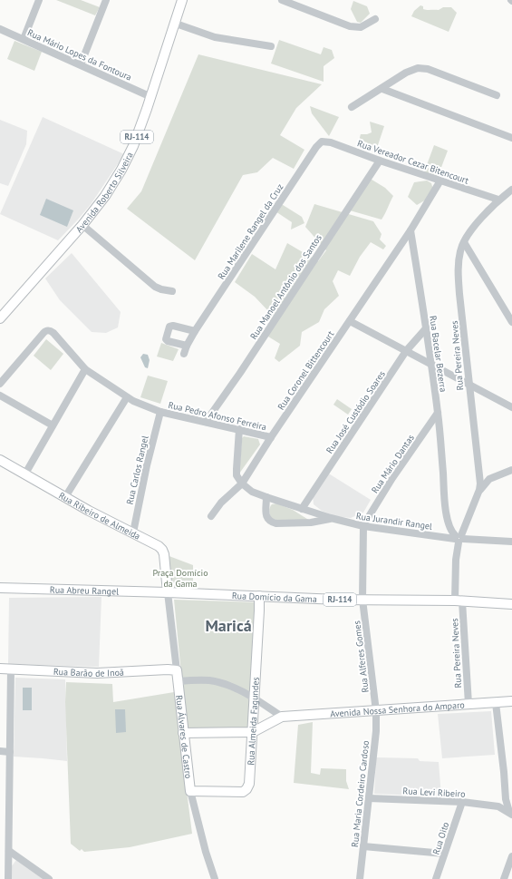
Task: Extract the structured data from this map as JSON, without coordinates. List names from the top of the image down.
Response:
{
  "streets": {
    "main road": [
      "RJ-114",
      "Avenida Roberto Silveira",
      "Rua Ribeiro de Almeida",
      "Rua Abreu Rangel",
      "Rua Domício da Gama",
      "Rua Barão de Inoã",
      "Avenida Nossa Senhora do Amparo",
      "Rua Almeida Fagundes",
      "Rua Álvares de Castro"
    ],
    "street": [
      "Rua Mário Lopes da Fontoura",
      "Rua Vereador Cezar Bitencourt",
      "Rua Marilene Rangel da Cruz",
      "Rua Manoel Antônio dos Santos",
      "Rua Bacelar Bezerra",
      "Rua Pereira Neves",
      "Rua Coronel Bittencourt",
      "Rua José Custódio Soares",
      "Rua Pedro Afonso Ferreira",
      "Rua Mário Dantas",
      "Rua Carlos Rangel",
      "Rua Jurandir Rangel",
      "Rua Alferes Gomes",
      "Rua Levi Ribeiro",
      "Rua Maria Cordeiro Cardoso",
      "Rua Oito"
    ]
  },
  "crossings": [
    ["Rua Mário Lopes da Fontoura", "Avenida Roberto Silveira"],
    ["Rua Vereador Cezar Bitencourt", "Rua Marilene Rangel da Cruz"],
    ["Rua Vereador Cezar Bitencourt", "Rua Manoel Antônio dos Santos"],
    ["Rua Vereador Cezar Bitencourt", "Rua Pereira Neves"],
    ["Rua Manoel Antônio dos Santos", "Rua Pedro Afonso Ferreira"],
    ["Rua Bacelar Bezerra", "Rua Pereira Neves"],
    ["Rua Bacelar Bezerra", "Rua Coronel Bittencourt"],
    ["Rua Bacelar Bezerra", "Rua José Custódio Soares"],
    ["Rua Bacelar Bezerra", "Rua Mário Dantas"],
    ["Rua Bacelar Bezerra", "Rua Jurandir Rangel"],
    ["Rua Pereira Neves", "Rua Jurandir Rangel"],
    ["Rua Pereira Neves", "Rua Domício da Gama"],
    ["Rua Pereira Neves", "Avenida Nossa Senhora do Amparo"],
    ["Rua Coronel Bittencourt", "Rua Pedro Afonso Ferreira"],
    ["Rua Coronel Bittencourt", "Rua Jurandir Rangel"],
    ["Rua José Custódio Soares", "Rua Jurandir Rangel"],
    ["Rua Pedro Afonso Ferreira", "Rua Carlos Rangel"],
    ["Rua Mário Dantas", "Rua Jurandir Rangel"],
    ["Rua Mário Dantas", "Rua Alferes Gomes"],
    ["Rua Carlos Rangel", "Rua Ribeiro de Almeida"],
    ["Rua Ribeiro de Almeida", "Rua Abreu Rangel"],
    ["Rua Ribeiro de Almeida", "Rua Domício da Gama"],
    ["Rua Ribeiro de Almeida", "Rua Álvares de Castro"],
    ["Rua Jurandir Rangel", "Rua Alferes Gomes"],
    ["Rua Abreu Rangel", "Rua Domício da Gama"],
    ["Rua Abreu Rangel", "Rua Álvares de Castro"],
    ["Rua Domício da Gama", "Rua Alferes Gomes"],
    ["Rua Domício da Gama", "Rua Almeida Fagundes"],
    ["Rua Domício da Gama", "Rua Álvares de Castro"],
    ["Rua Alferes Gomes", "Avenida Nossa Senhora do Amparo"],
    ["Rua Alferes Gomes", "Rua Maria Cordeiro Cardoso"],
    ["Rua Barão de Inoã", "Rua Álvares de Castro"],
    ["Avenida Nossa Senhora do Amparo", "Rua Almeida Fagundes"],
    ["Avenida Nossa Senhora do Amparo", "Rua Maria Cordeiro Cardoso"],
    ["Rua Almeida Fagundes", "Rua Álvares de Castro"],
    ["Rua Levi Ribeiro", "Rua Maria Cordeiro Cardoso"],
    ["Rua Levi Ribeiro", "Rua Oito"]
  ],
  "districts": ["Maricá"],
  "parks": ["Praça Domício da Gama"]
}
